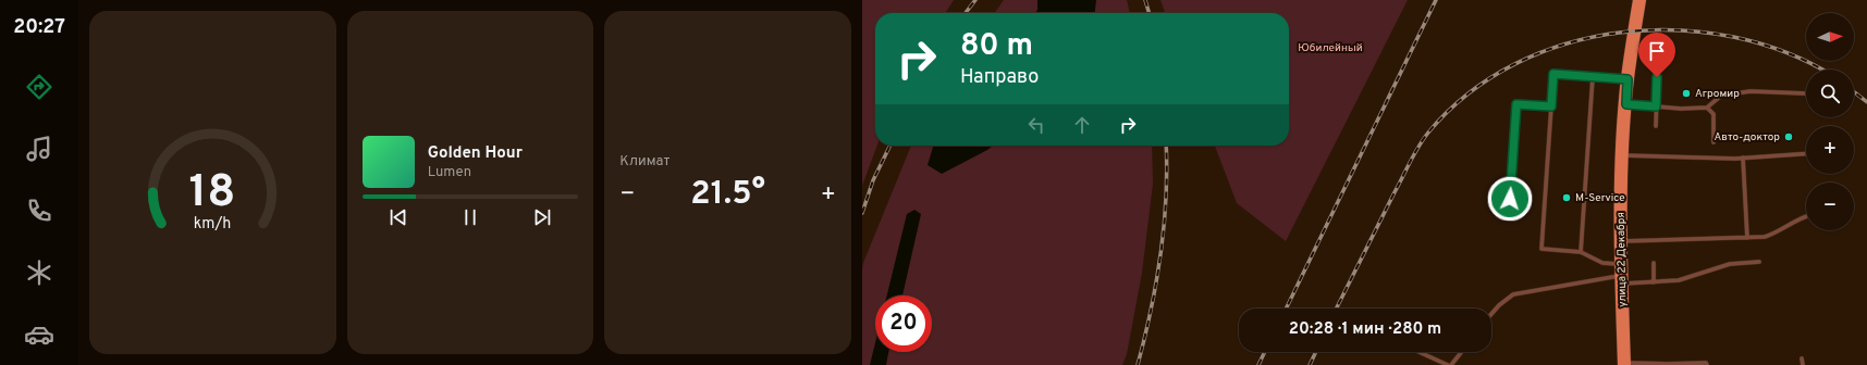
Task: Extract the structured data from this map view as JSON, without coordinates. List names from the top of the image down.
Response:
{
  "streets": {
    "main road": ["улица 22 Декабря"]
  },
  "parks": ["Юбилейный"],
  "places": ["Агромир", "Авто-доктор", "M-Service"],
  "north": "right",
  "page": {
    "tabs": "20:27",
    "tile": "Климат",
    "map_buttons": ["+", "−"],
    "turn": ["80 m", "Направо"],
    "song": ["Golden Hour", "Lumen"],
    "heat": ["−", "21.5°", "+"],
    "limit": "20",
    "trip": "20:28 · 1 мин · 280 m",
    "gauge": ["18", "km/h"]
  }
}
